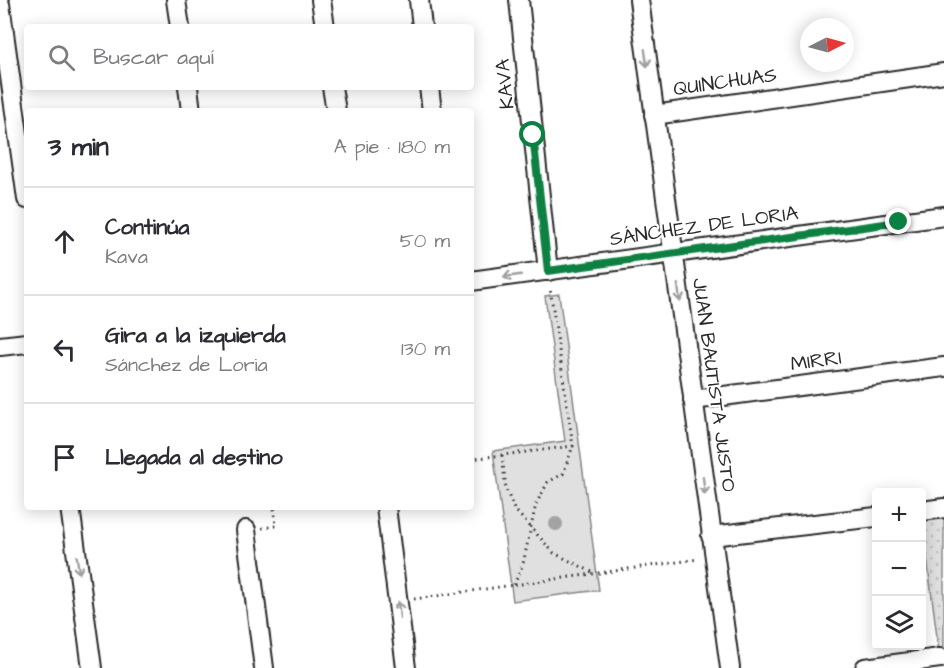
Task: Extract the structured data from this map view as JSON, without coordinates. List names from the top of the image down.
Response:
{
  "streets": {
    "street": [
      "QUINCHUAS",
      "KAVA",
      "SÁNCHEZ DE LORIA",
      "MIRRI",
      "JUAN BAUTISTA JUSTO"
    ]
  },
  "crossings": [
    ["QUINCHUAS", "JUAN BAUTISTA JUSTO"],
    ["KAVA", "SÁNCHEZ DE LORIA"],
    ["SÁNCHEZ DE LORIA", "JUAN BAUTISTA JUSTO"],
    ["MIRRI", "JUAN BAUTISTA JUSTO"]
  ],
  "one_way": ["JUAN BAUTISTA JUSTO"],
  "north": "right",
  "page": {
    "search": "Buscar aquí",
    "heading": ["3 min", "A pie · 180 m"],
    "list": [
      ["Continúa", "Kava", "50 m"],
      ["Gira a la izquierda", "Sánchez de Loria", "130 m"],
      "Llegada al destino"
    ],
    "map_buttons": ["+", "−"]
  }
}
